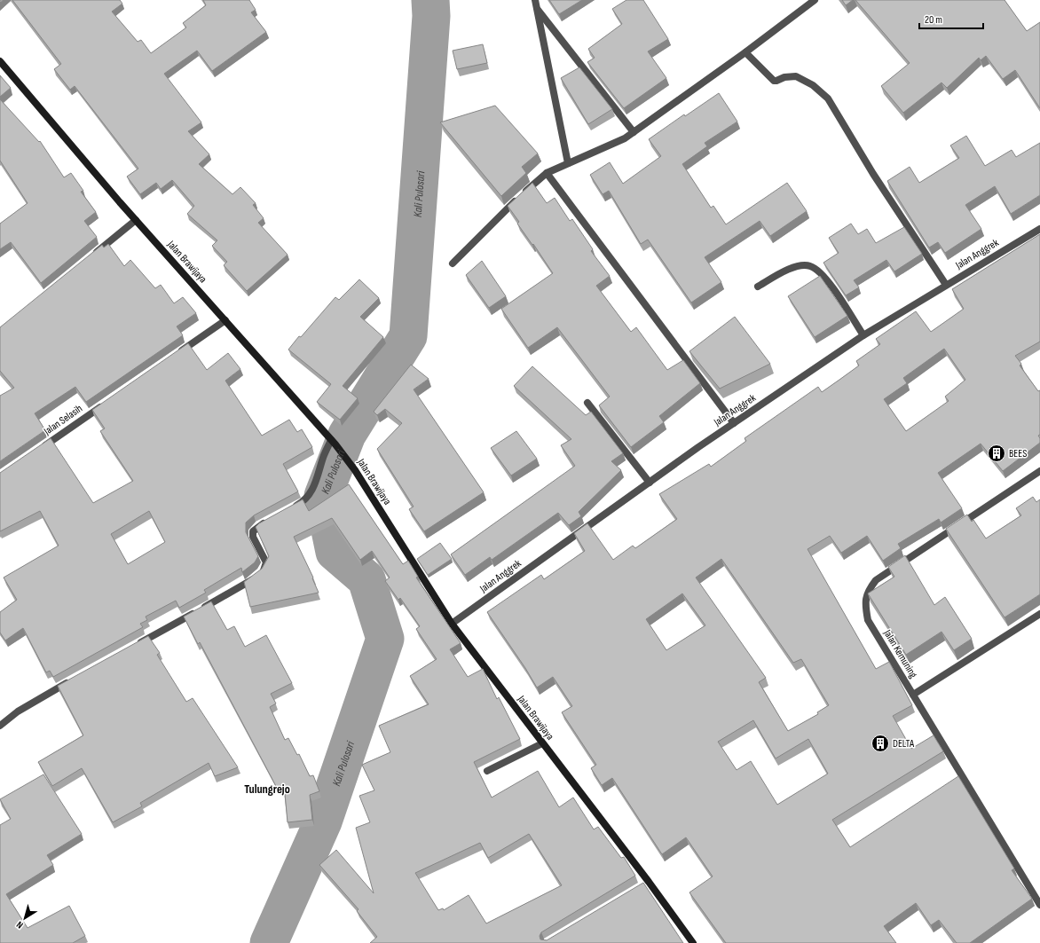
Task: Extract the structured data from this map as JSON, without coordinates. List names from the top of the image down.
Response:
{
  "streets": {
    "main road": ["Jalan Brawijaya"],
    "street": ["Jalan Anggrek", "Jalan Selasih", "Jalan Kemuning"]
  },
  "crossings": [
    ["Jalan Anggrek", "Jalan Brawijaya"]
  ],
  "districts": ["Tulungrejo"],
  "water": ["Kali Pulosari"],
  "places": {
    "building": ["BEES", "DELTA"]
  },
  "scale_bar": "20 m",
  "north": "bottom left"
}
